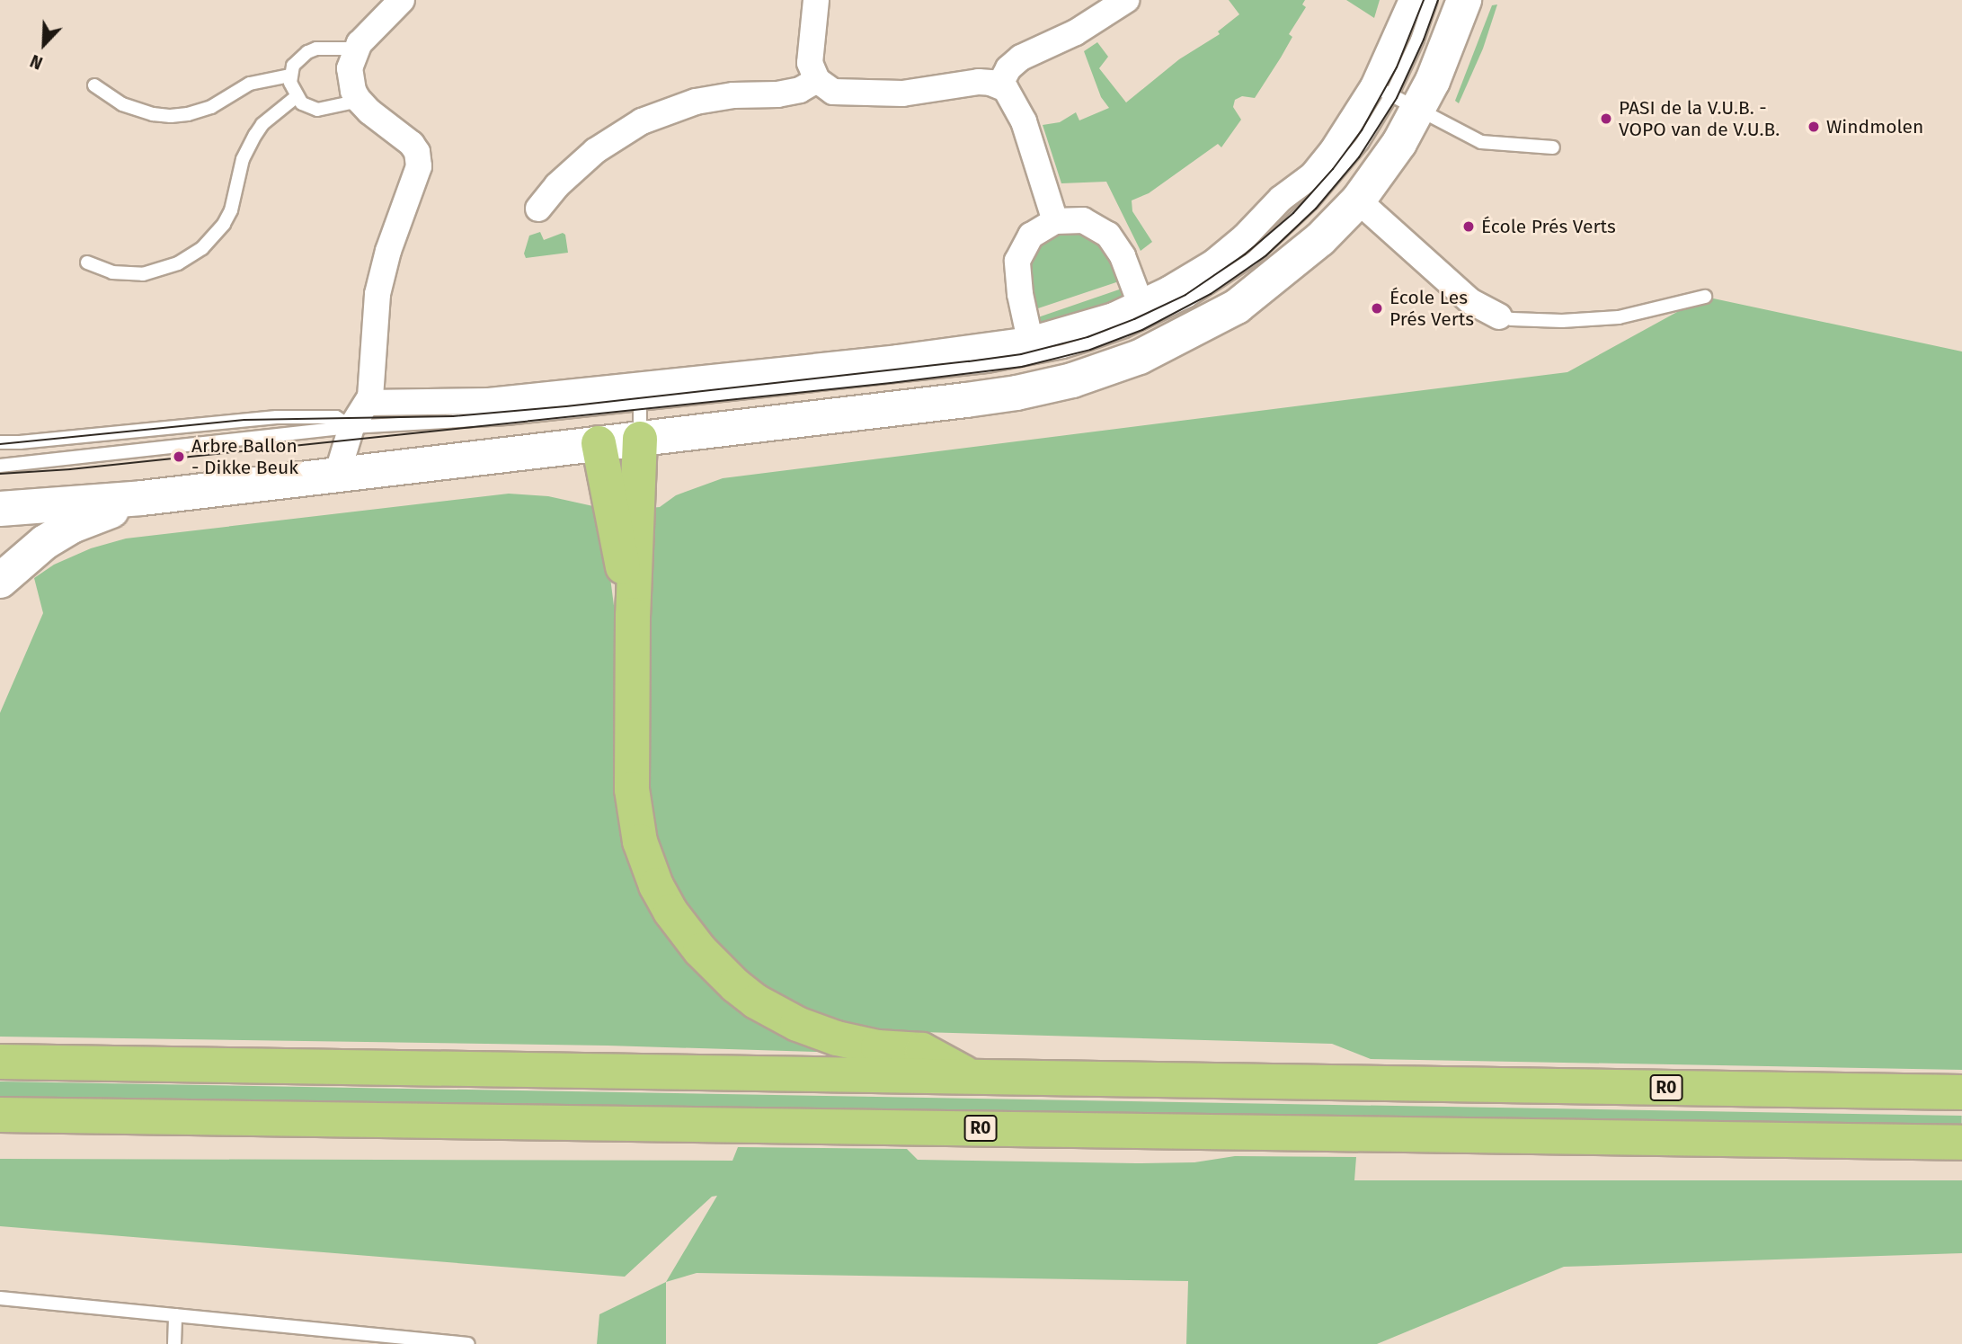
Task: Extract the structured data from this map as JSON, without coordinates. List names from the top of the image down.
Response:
{
  "streets": {
    "highway": ["R0"]
  },
  "places": [
    "PASI de la V.U.B. - VOPO van de V.U.B.",
    "Windmolen",
    "École Prés Verts",
    "École Les Prés Verts",
    "Arbre Ballon - Dikke Beuk"
  ],
  "north": "bottom left"
}
